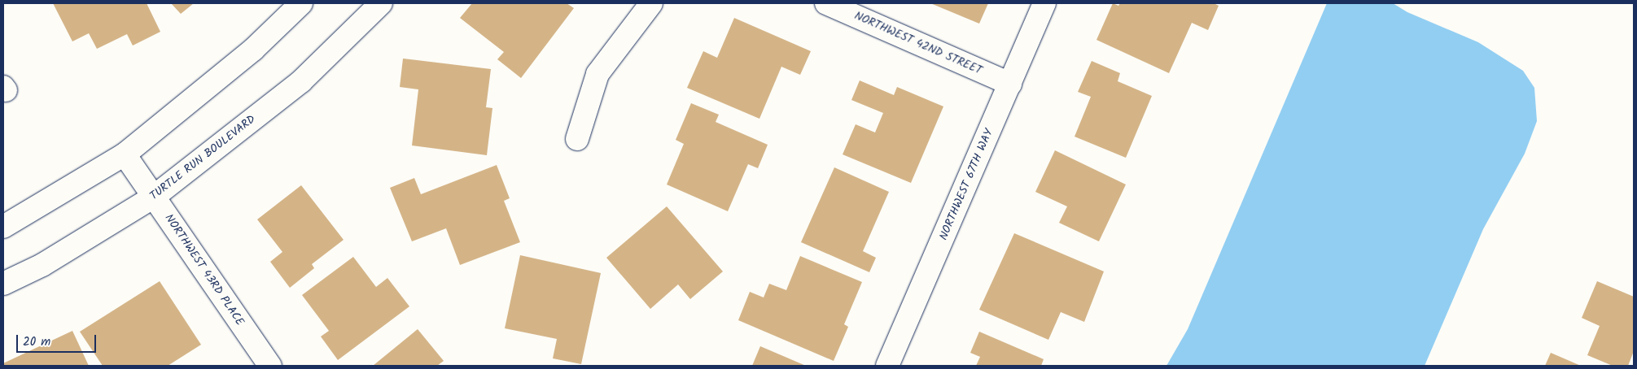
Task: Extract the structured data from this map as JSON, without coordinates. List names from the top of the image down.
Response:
{
  "streets": {
    "street": [
      "NORTHWEST 42ND STREET",
      "TURTLE RUN BOULEVARD",
      "NORTHWEST 67TH WAY",
      "NORTHWEST 43RD PLACE"
    ]
  },
  "crossings": [
    ["NORTHWEST 42ND STREET", "NORTHWEST 67TH WAY"],
    ["TURTLE RUN BOULEVARD", "NORTHWEST 43RD PLACE"]
  ],
  "scale_bar": "20 m"
}
